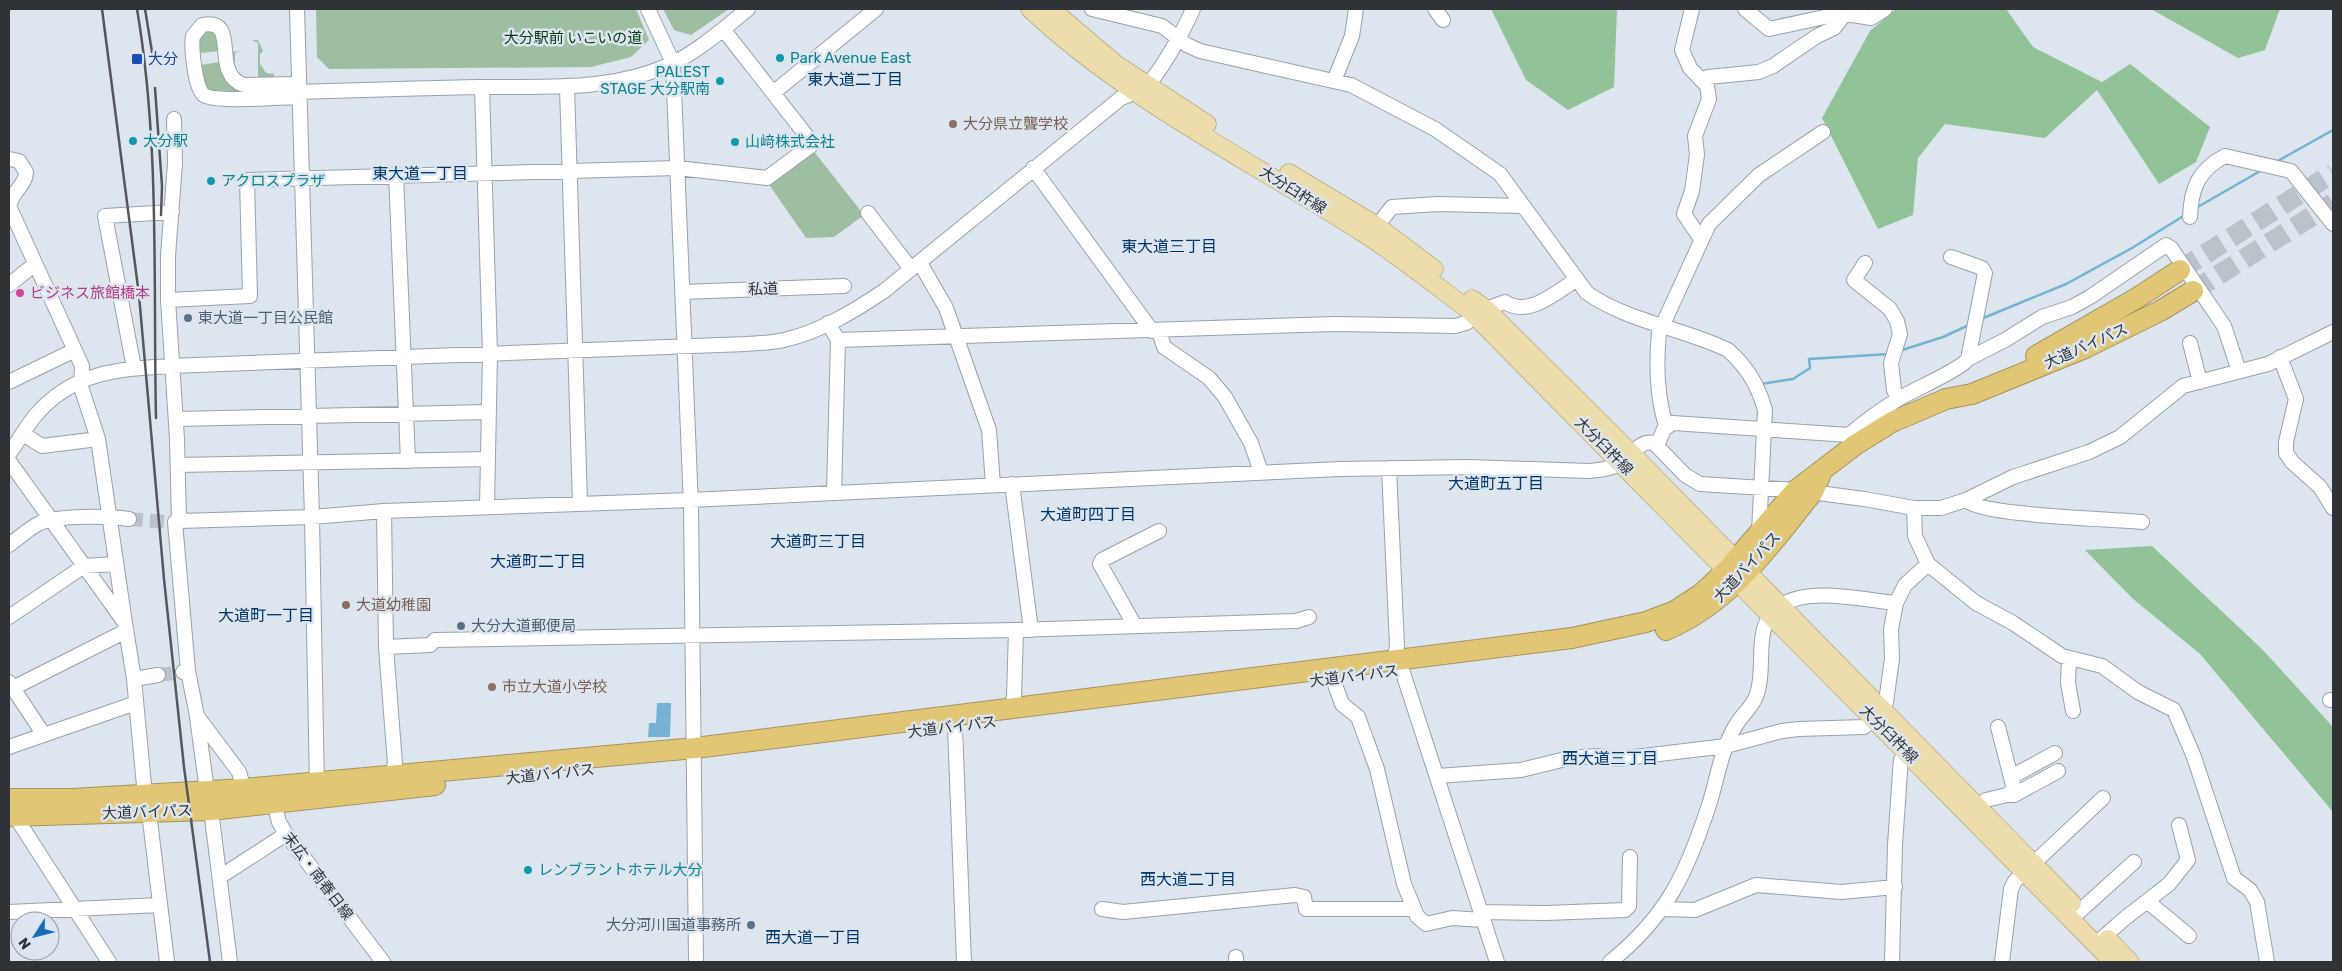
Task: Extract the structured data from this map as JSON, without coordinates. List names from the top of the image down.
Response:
{
  "streets": {
    "highway": ["大道バイパス"],
    "main road": ["大分臼杵線"],
    "street": ["私道", "末広・南春日線"]
  },
  "crossings": [
    ["大分臼杵線", "大道バイパス"],
    ["大道バイパス", "末広・南春日線"]
  ],
  "districts": [
    "東大道二丁目",
    "東大道一丁目",
    "東大道三丁目",
    "大道町五丁目",
    "大道町四丁目",
    "大道町三丁目",
    "大道町二丁目",
    "大道町一丁目",
    "西大道三丁目",
    "西大道二丁目",
    "西大道一丁目"
  ],
  "parks": ["大分駅前 いこいの道"],
  "places": {
    "other": [
      "Park Avenue East",
      "PALEST STAGE 大分駅南",
      "大分県立聾学校",
      "大分駅",
      "山﨑株式会社",
      "アクロスプラザ",
      "ビジネス旅館橋本",
      "東大道一丁目公民館",
      "大道幼稚園",
      "大分大道郵便局",
      "市立大道小学校",
      "レンブラントホテル大分",
      "大分河川国道事務所"
    ],
    "transit": ["大分"]
  },
  "north": "bottom left"
}
